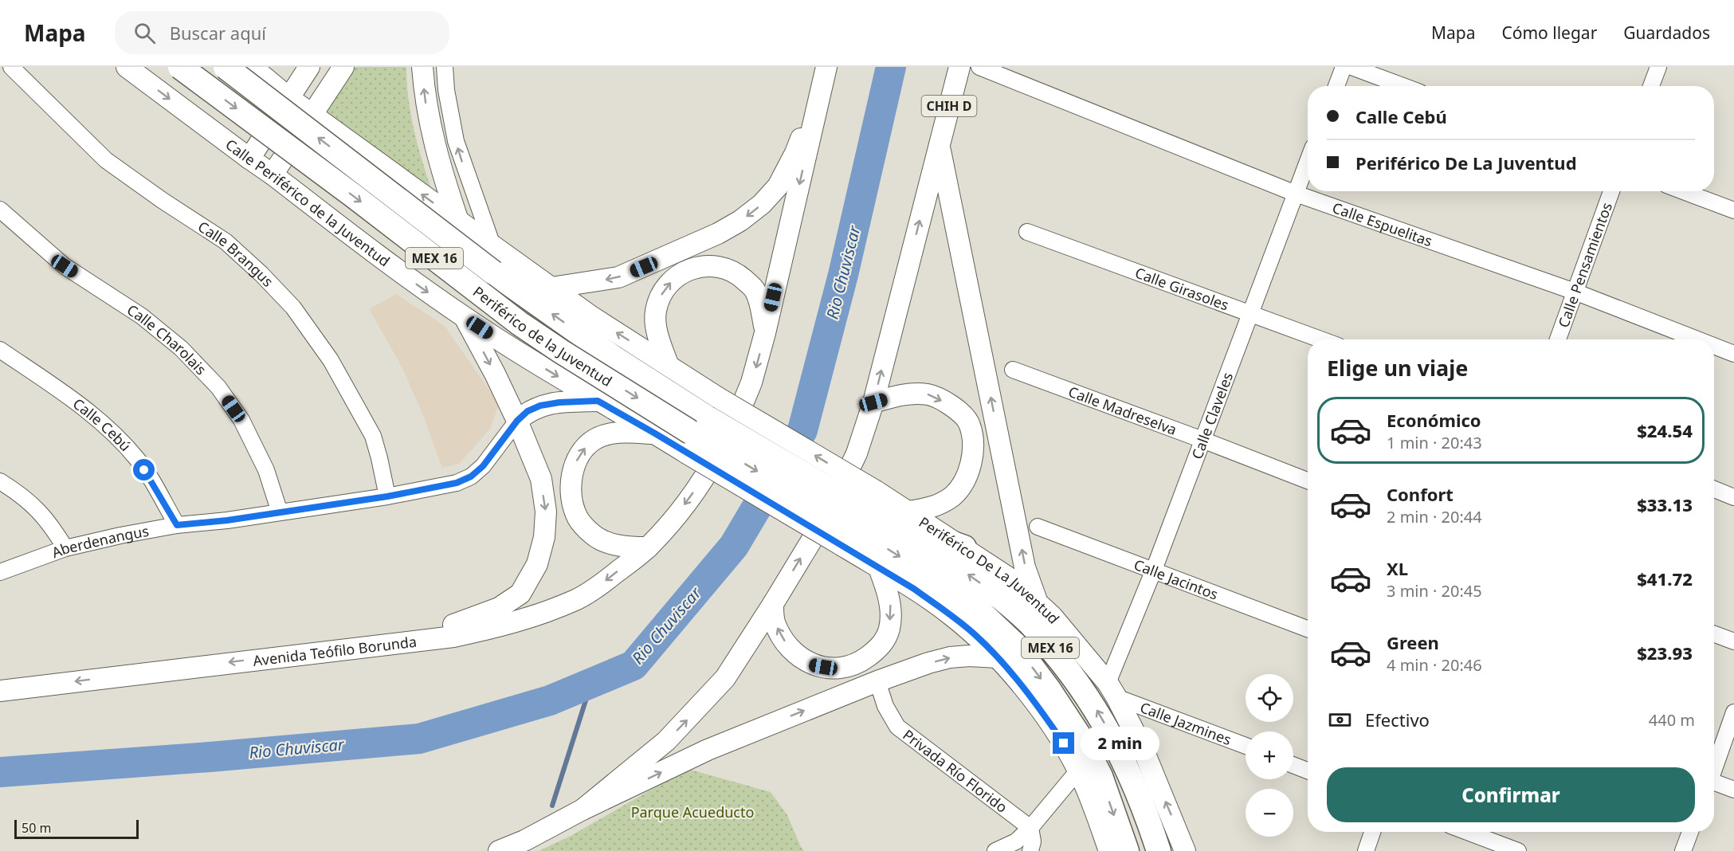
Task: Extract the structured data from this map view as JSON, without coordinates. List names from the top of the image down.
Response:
{
  "streets": {
    "highway": ["MEX 16", "Periférico de la Juventud", "Periférico De La Juventud"],
    "main road": ["CHIH D", "Calle Periférico de la Juventud", "Avenida Teófilo Borunda"],
    "street": [
      "Calle Espuelitas",
      "Calle Brangus",
      "Calle Pensamientos",
      "Calle Girasoles",
      "Calle Charolais",
      "Calle Madreselva",
      "Calle Claveles",
      "Calle Cebú",
      "Aberdenangus",
      "Calle Jacintos",
      "Calle Jazmines",
      "Privada Río Florido"
    ]
  },
  "crossings": [
    ["Calle Periférico de la Juventud", "MEX 16"],
    ["Calle Periférico de la Juventud", "Periférico de la Juventud"],
    ["Calle Periférico de la Juventud", "Periférico De La Juventud"],
    ["Calle Espuelitas", "Calle Pensamientos"],
    ["Calle Espuelitas", "Calle Claveles"],
    ["Calle Brangus", "Aberdenangus"],
    ["MEX 16", "Periférico de la Juventud"],
    ["MEX 16", "Periférico De La Juventud"],
    ["Calle Girasoles", "Calle Claveles"],
    ["Periférico de la Juventud", "Periférico De La Juventud"],
    ["Calle Charolais", "Aberdenangus"],
    ["Calle Madreselva", "Calle Claveles"],
    ["Calle Claveles", "Periférico De La Juventud"],
    ["Calle Claveles", "Calle Jacintos"],
    ["Calle Claveles", "Calle Jazmines"],
    ["Calle Cebú", "Aberdenangus"],
    ["Periférico De La Juventud", "Calle Jazmines"]
  ],
  "water": ["Rio Chuviscar"],
  "parks": ["Parque Acueducto"],
  "scale_bar": "50 m",
  "page": {
    "header": "Mapa",
    "search": "Buscar aquí",
    "nav": ["Mapa", "Cómo llegar", "Guardados"],
    "banner": ["Calle Cebú", "Periférico De La Juventud"],
    "heading": "Elige un viaje",
    "list": [
      {
        "name": "Económico",
        "note": "1 min · 20:43",
        "value": "$24.54"
      },
      {
        "name": "Confort",
        "note": "2 min · 20:44",
        "value": "$33.13"
      },
      {
        "name": "XL",
        "note": "3 min · 20:45",
        "value": "$41.72"
      },
      {
        "name": "Green",
        "note": "4 min · 20:46",
        "value": "$23.93"
      }
    ],
    "map_buttons": ["+", "−"],
    "pay": ["Efectivo", "440 m"],
    "bubble": "2 min",
    "buttons": "Confirmar",
    "scale": "50 m"
  }
}
